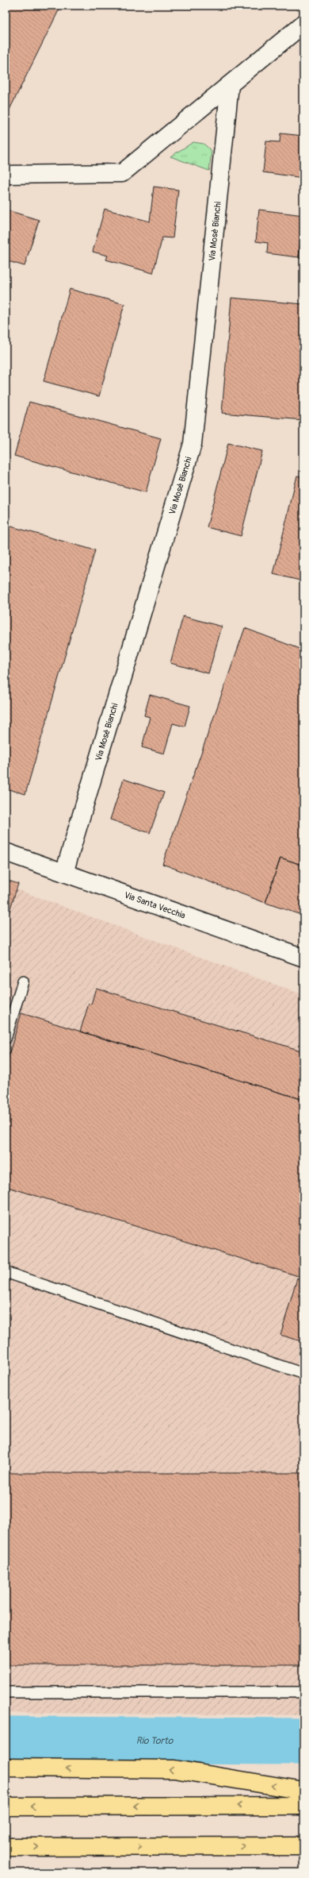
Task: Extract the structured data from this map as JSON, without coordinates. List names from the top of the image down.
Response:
{
  "streets": {
    "street": ["Via Mosè Bianchi", "Via Santa Vecchia"]
  },
  "crossings": [
    ["Via Mosè Bianchi", "Via Santa Vecchia"]
  ],
  "water": ["Rio Torto"]
}
